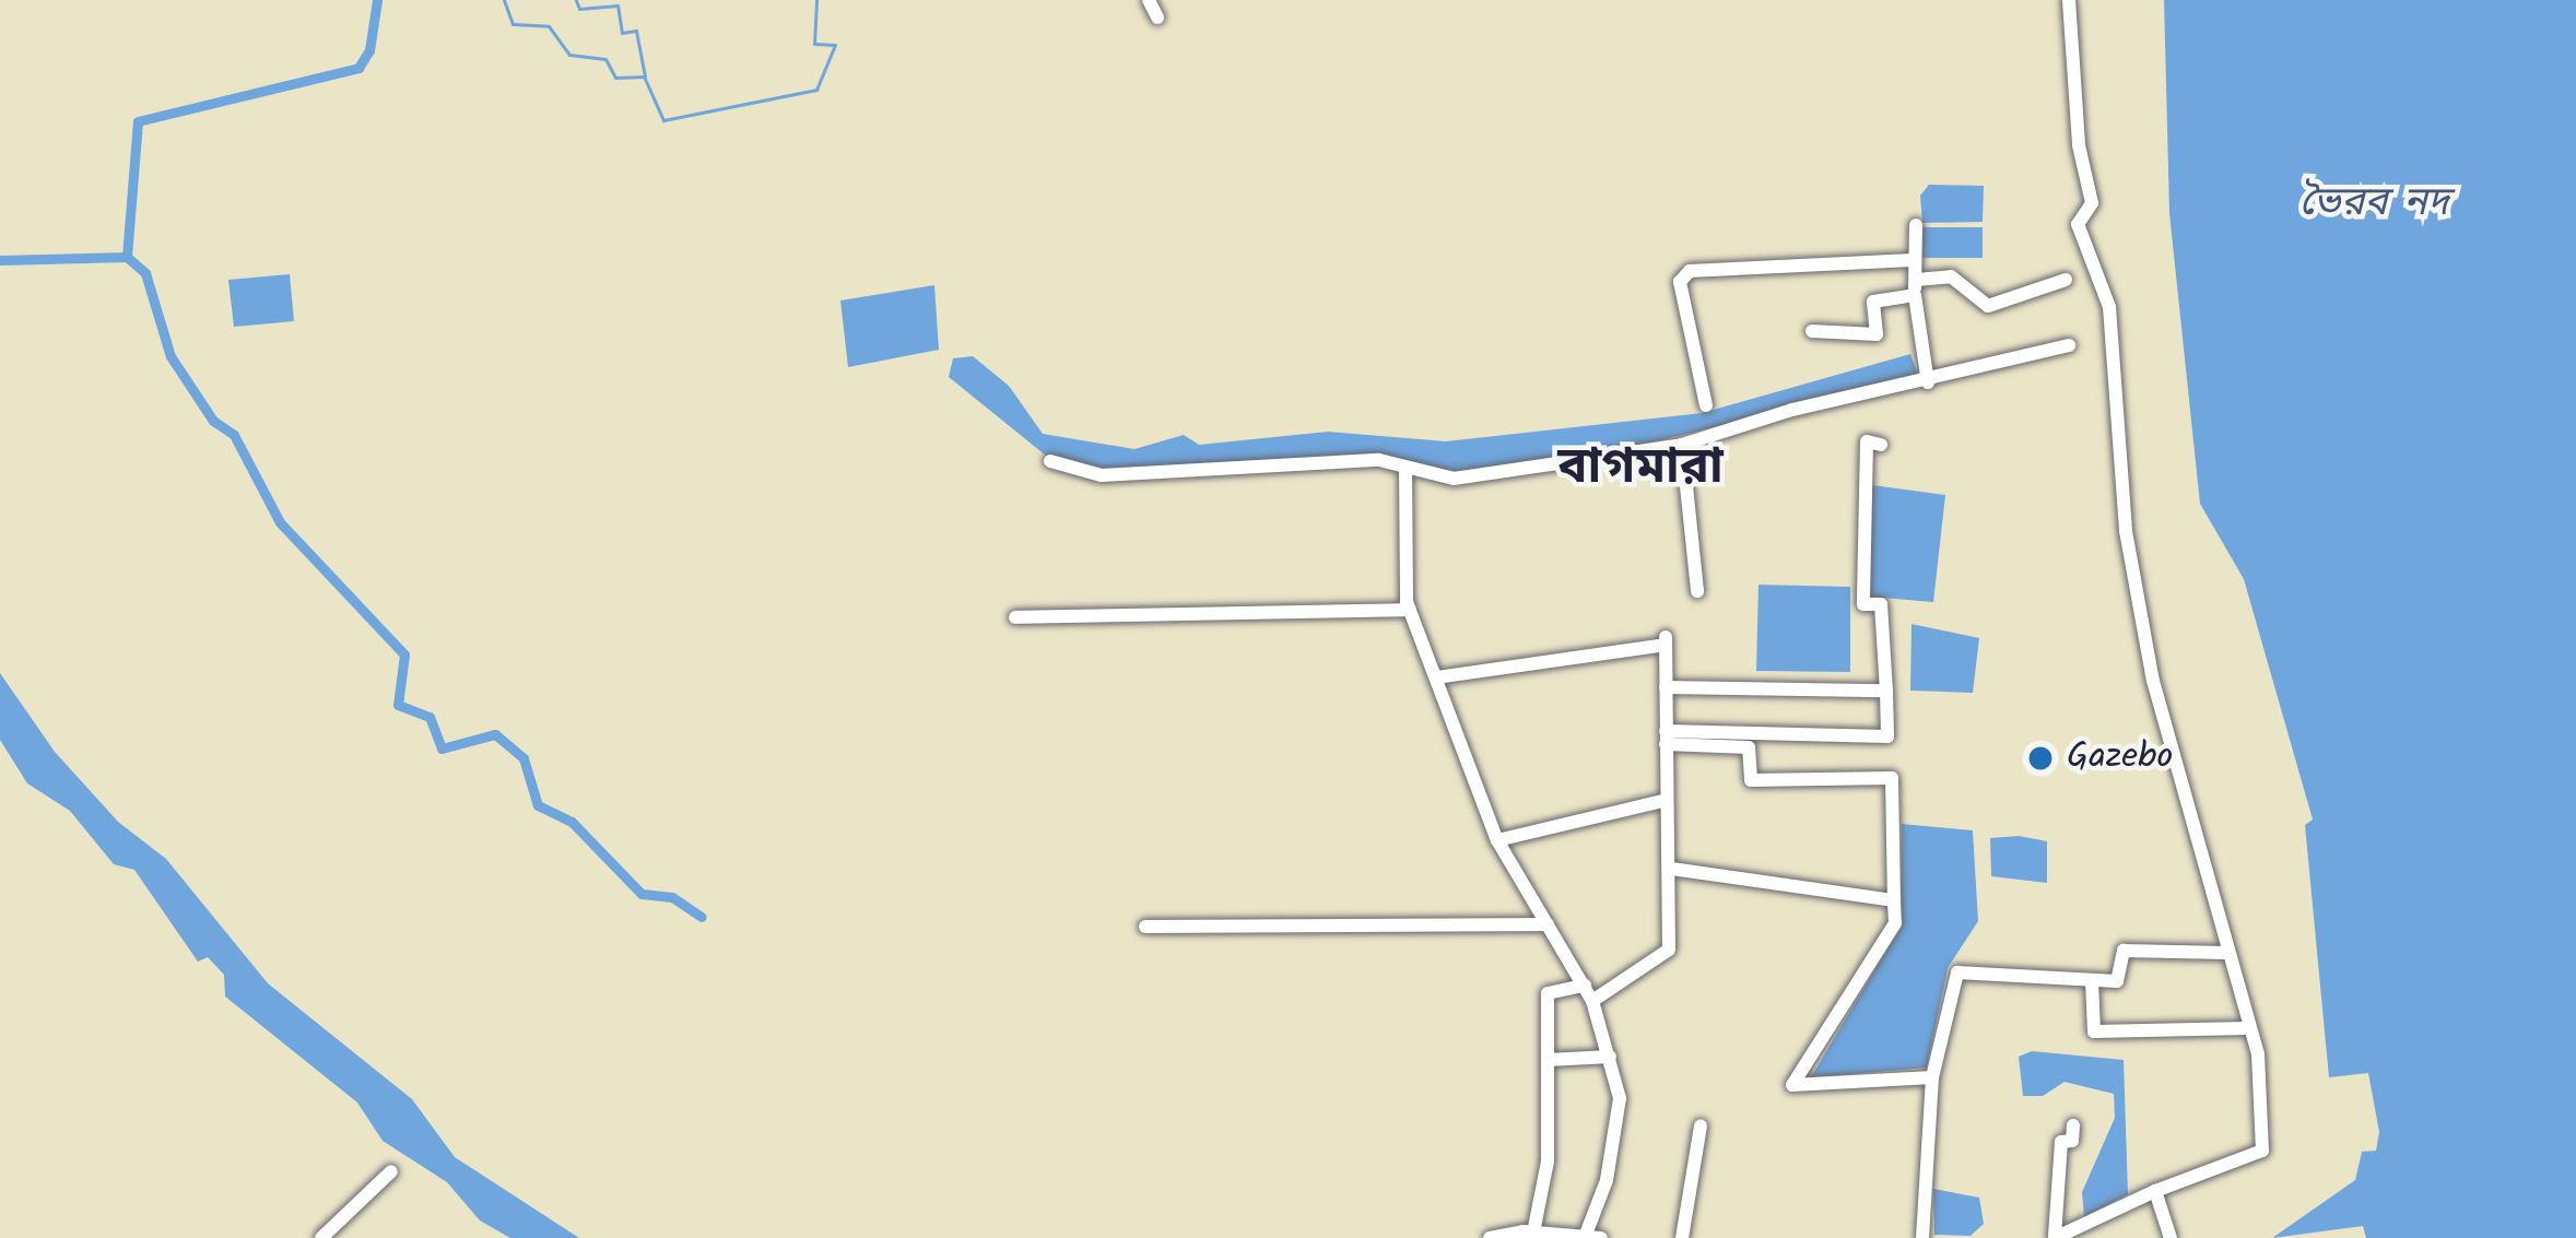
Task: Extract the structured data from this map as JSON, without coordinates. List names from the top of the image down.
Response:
{
  "districts": ["বাগমারা"],
  "water": ["ভৈরব নদ"],
  "places": ["Gazebo"]
}
